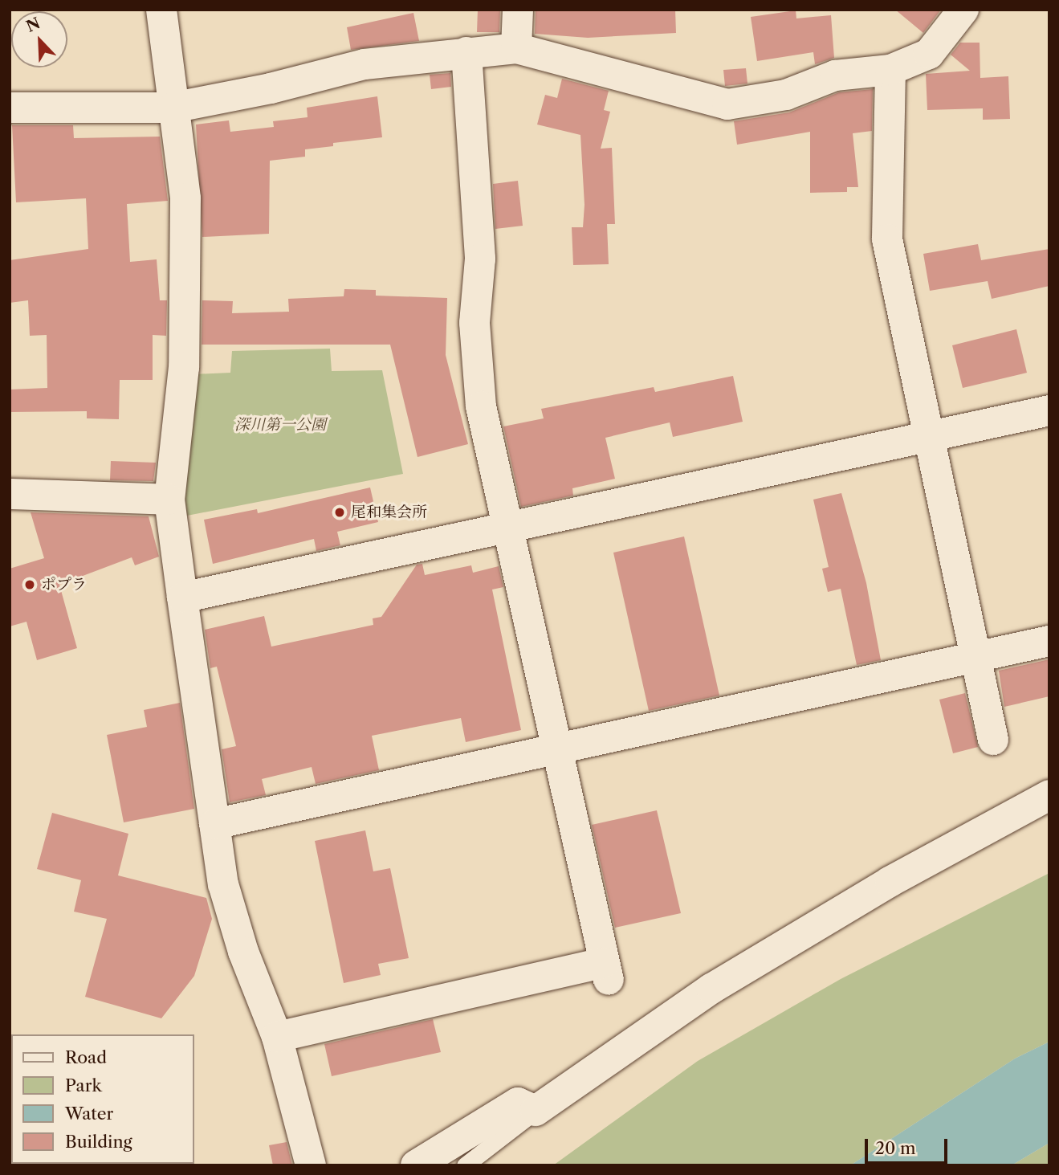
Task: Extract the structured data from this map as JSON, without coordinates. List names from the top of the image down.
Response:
{
  "parks": ["深川第一公園"],
  "places": ["尾和集会所", "ポプラ"],
  "legend": [
    "Road",
    "Park",
    "Water",
    "Building"
  ],
  "scale_bar": "20 m",
  "north": "top left"
}
